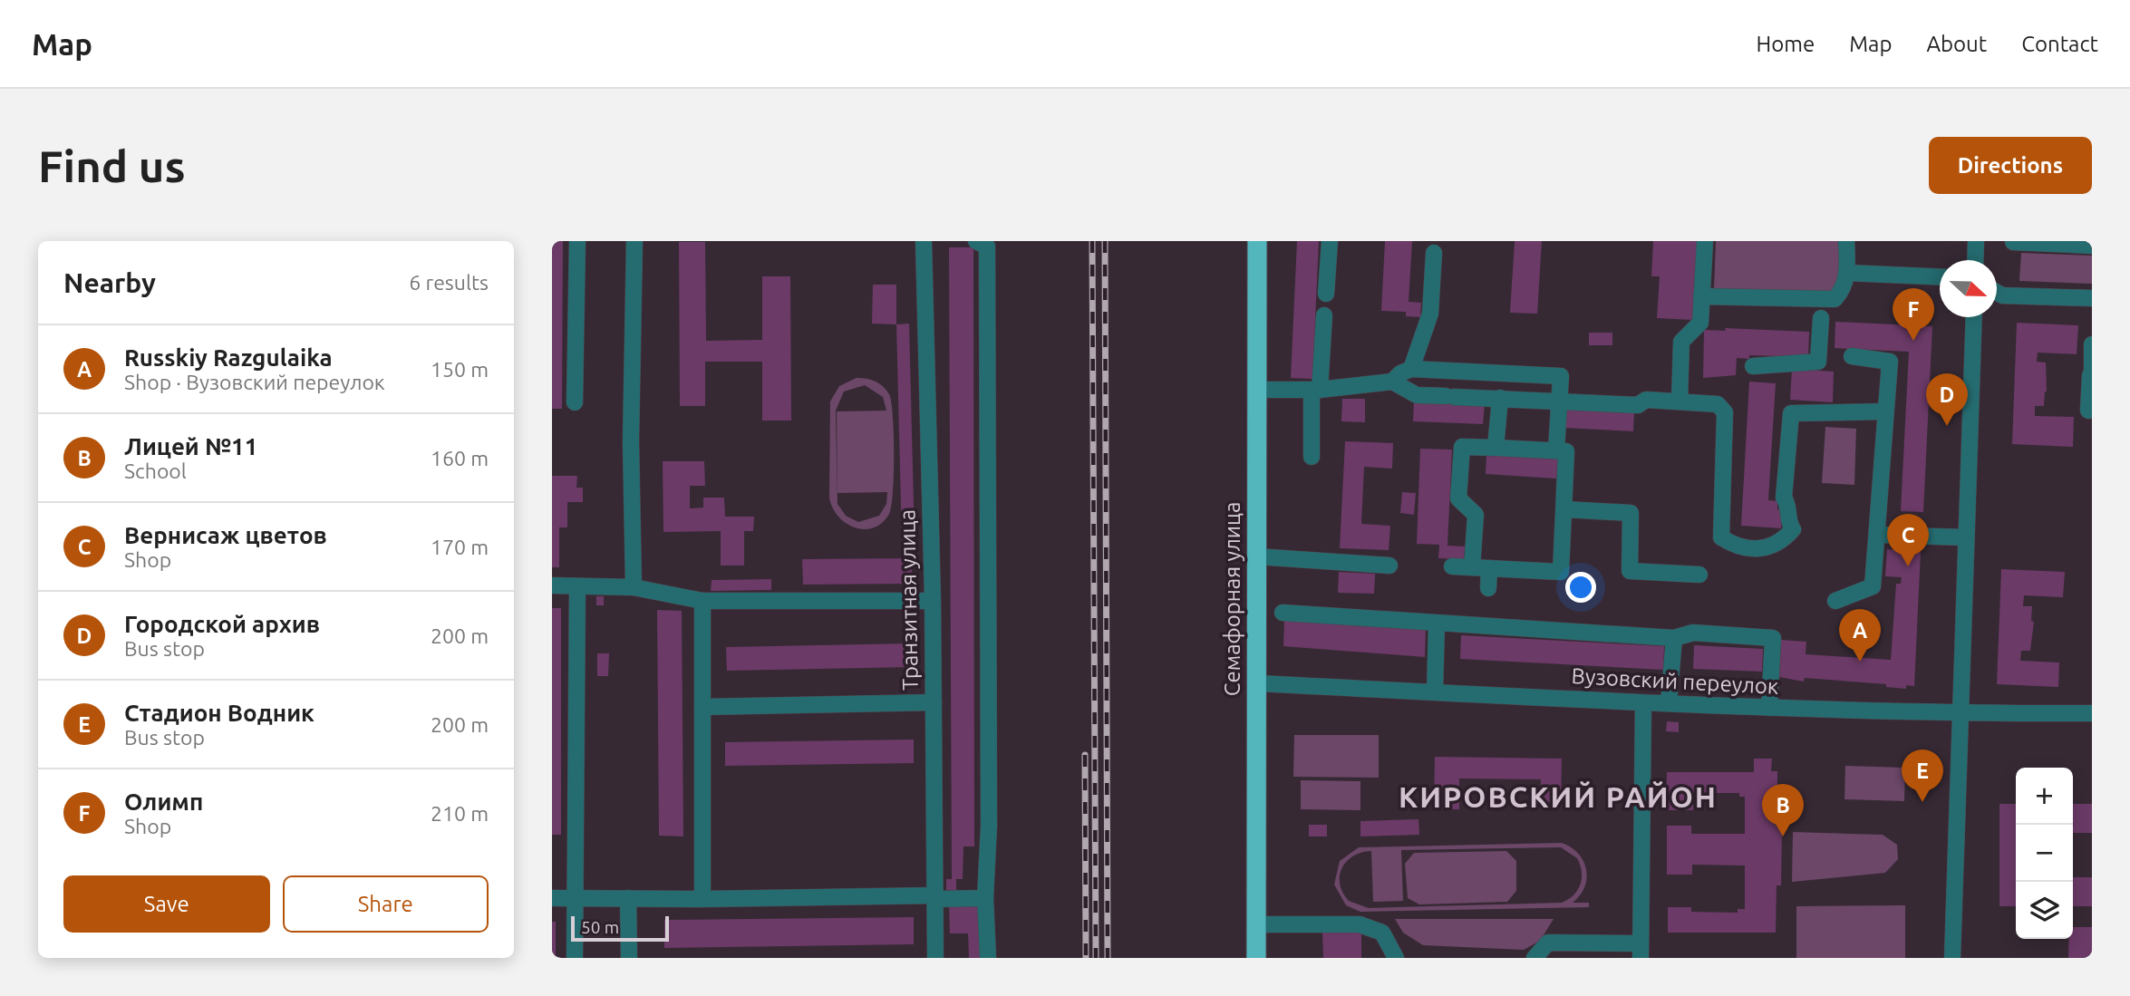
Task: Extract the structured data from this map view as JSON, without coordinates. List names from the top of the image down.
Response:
{
  "streets": {
    "highway": ["Семафорная улица"],
    "street": ["Транзитная улица", "Вузовский переулок"]
  },
  "crossings": [
    ["Семафорная улица", "Вузовский переулок"]
  ],
  "districts": ["КИРОВСКИЙ РАЙОН"],
  "scale_bar": "50 m",
  "north": "right",
  "page": {
    "header": "Map",
    "nav": [
      "Home",
      "Map",
      "About",
      "Contact"
    ],
    "buttons": [
      "Directions",
      ["Save", "Share"]
    ],
    "title": "Find us",
    "heading": ["Nearby", "6 results"],
    "pins": [
      "F",
      "D",
      "C",
      "A",
      "E",
      "B"
    ],
    "list": [
      {
        "mark": "A",
        "name": "Russkiy Razgulaika",
        "note": "Shop · Вузовский переулок",
        "value": "150 m"
      },
      {
        "mark": "B",
        "name": "Лицей №11",
        "note": "School",
        "value": "160 m"
      },
      {
        "mark": "C",
        "name": "Вернисаж цветов",
        "note": "Shop",
        "value": "170 m"
      },
      {
        "mark": "D",
        "name": "Городской архив",
        "note": "Bus stop",
        "value": "200 m"
      },
      {
        "mark": "E",
        "name": "Стадион Водник",
        "note": "Bus stop",
        "value": "200 m"
      },
      {
        "mark": "F",
        "name": "Олимп",
        "note": "Shop",
        "value": "210 m"
      }
    ],
    "map_buttons": ["+", "−"],
    "scale": "50 m"
  }
}
